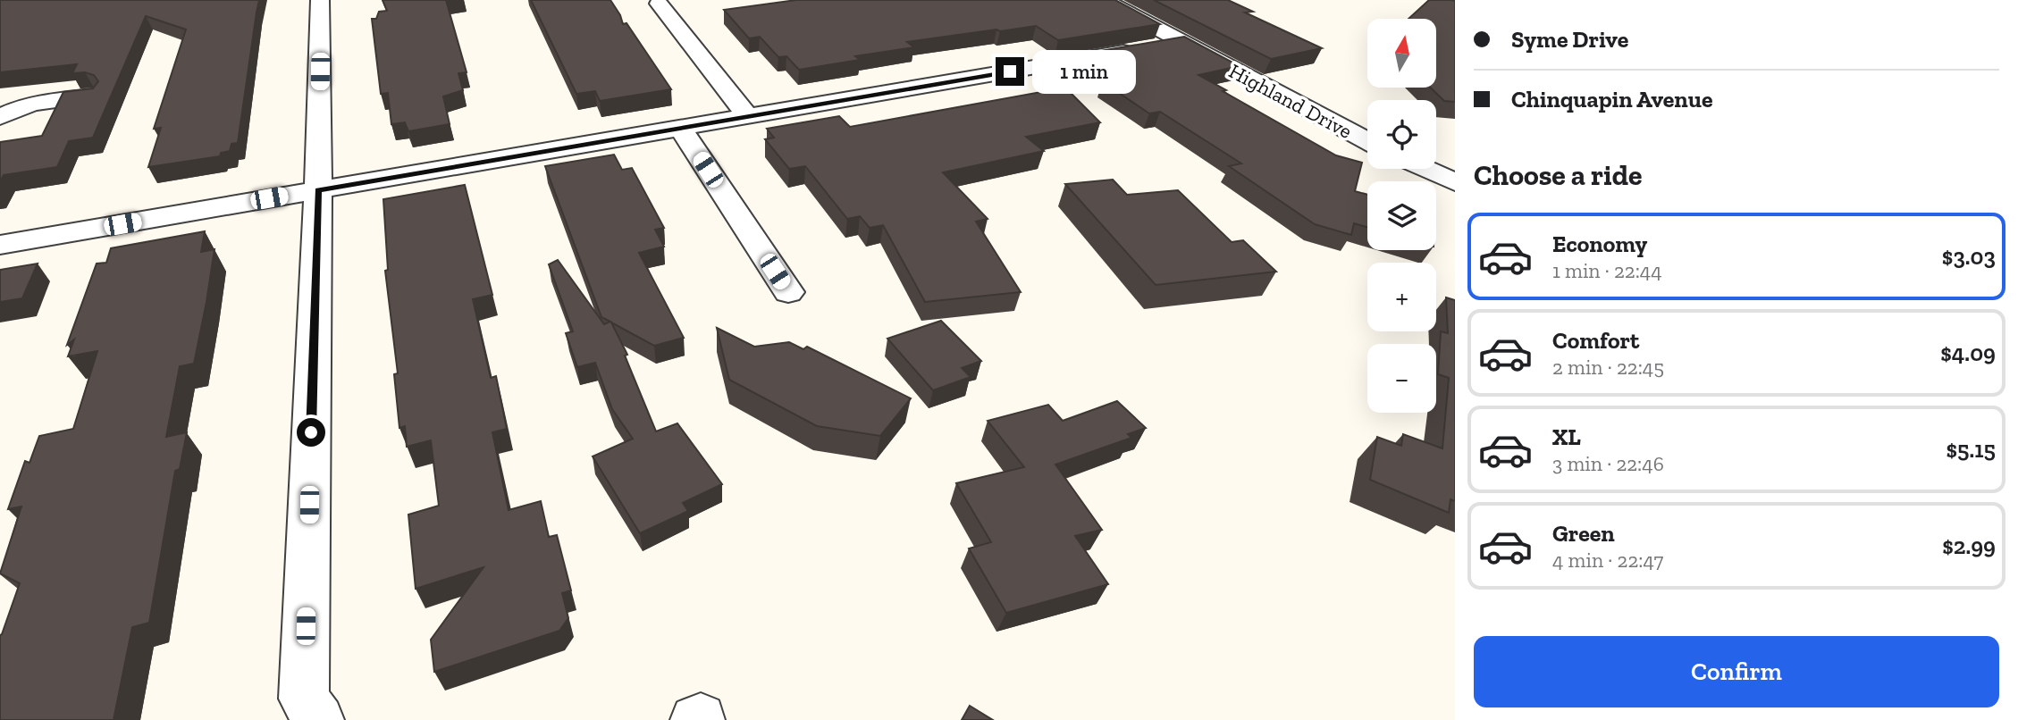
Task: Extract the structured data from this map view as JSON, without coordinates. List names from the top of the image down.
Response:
{
  "streets": {
    "street": ["Highland Drive"]
  },
  "north": "top",
  "page": {
    "banner": ["Syme Drive", "Chinquapin Avenue"],
    "map_buttons": ["+", "−"],
    "bubble": "1 min",
    "heading": "Choose a ride",
    "list": [
      {
        "name": "Economy",
        "note": "1 min · 22:44",
        "value": "$3.03"
      },
      {
        "name": "Comfort",
        "note": "2 min · 22:45",
        "value": "$4.09"
      },
      {
        "name": "XL",
        "note": "3 min · 22:46",
        "value": "$5.15"
      },
      {
        "name": "Green",
        "note": "4 min · 22:47",
        "value": "$2.99"
      }
    ],
    "buttons": "Confirm"
  }
}
